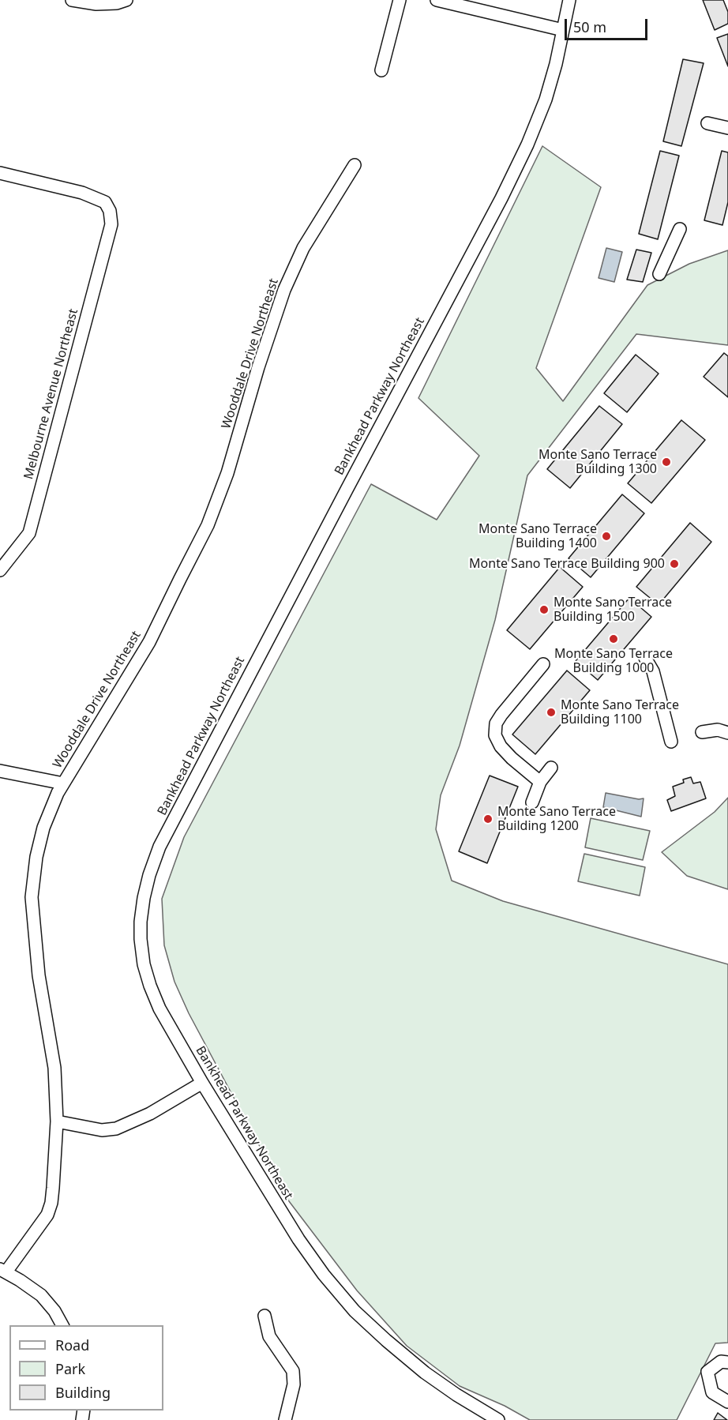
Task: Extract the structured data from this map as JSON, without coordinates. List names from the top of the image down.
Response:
{
  "streets": {
    "street": ["Wooddale Drive Northeast", "Melbourne Avenue Northeast", "Bankhead Parkway Northeast"]
  },
  "places": [
    "Monte Sano Terrace Building 1300",
    "Monte Sano Terrace Building 1400",
    "Monte Sano Terrace Building 900",
    "Monte Sano Terrace Building 1500",
    "Monte Sano Terrace Building 1000",
    "Monte Sano Terrace Building 1100",
    "Monte Sano Terrace Building 1200"
  ],
  "legend": ["Road", "Park", "Building"],
  "scale_bar": "50 m"
}
